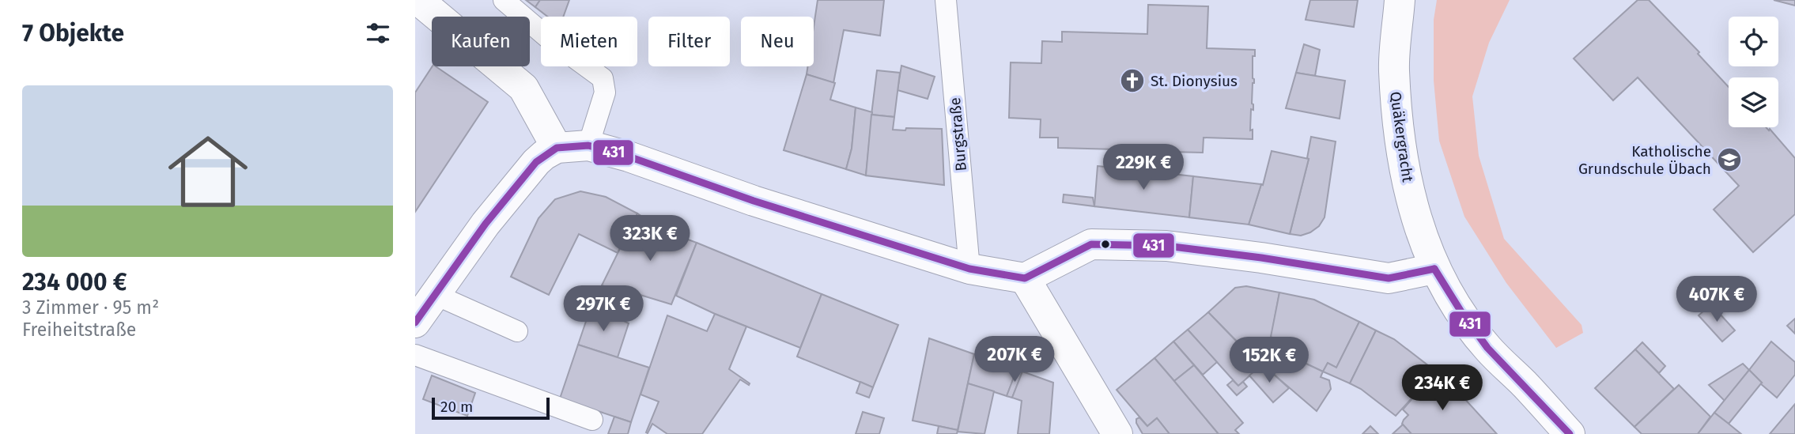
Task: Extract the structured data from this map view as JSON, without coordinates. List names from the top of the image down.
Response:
{
  "streets": {
    "street": ["Quäkergracht"],
    "lane": ["Burgstraße"]
  },
  "places": {
    "church": ["St. Dionysius"],
    "school or university": ["Katholische Grundschule Übach"]
  },
  "lines": ["transit line 431"],
  "scale_bar": "20 m",
  "page": {
    "heading": "7 Objekte",
    "chip": [
      "Kaufen",
      "Mieten",
      "Filter",
      "Neu"
    ],
    "list": [
      {
        "name": "234 000 €",
        "note": "3 Zimmer · 95 m² · Freiheitstraße"
      }
    ],
    "price": [
      "229K €",
      "323K €",
      "407K €",
      "297K €",
      "207K €",
      "152K €",
      "234K €"
    ],
    "scale": "20 m"
  }
}
